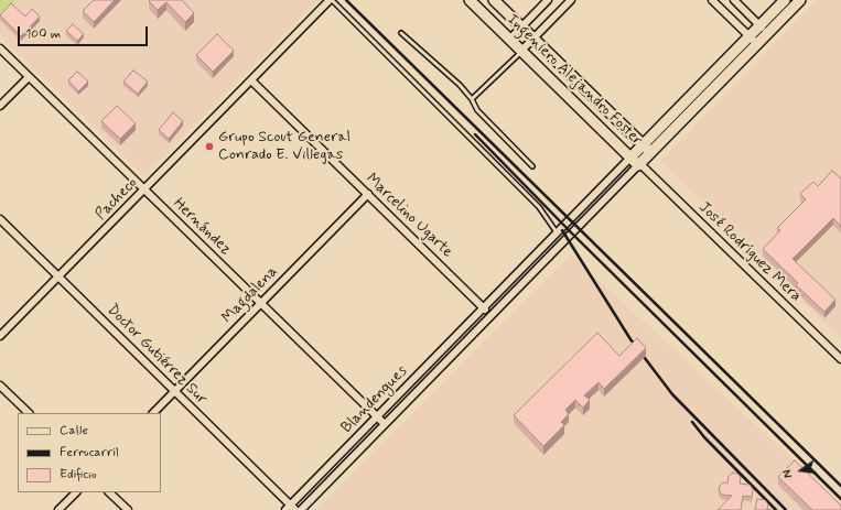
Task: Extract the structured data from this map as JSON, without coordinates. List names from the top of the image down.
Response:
{
  "streets": {
    "street": [
      "Ingeniero Alejandro Foster",
      "Pacheco",
      "Marcelino Ugarte",
      "Hernández",
      "José Rodríguez Mera",
      "Magdalena",
      "Doctor Gutiérrez Sur",
      "Blandengues"
    ]
  },
  "crossings": [
    ["Ingeniero Alejandro Foster", "José Rodríguez Mera"],
    ["Ingeniero Alejandro Foster", "Blandengues"],
    ["Pacheco", "Marcelino Ugarte"],
    ["Pacheco", "Hernández"],
    ["Pacheco", "Doctor Gutiérrez Sur"],
    ["Marcelino Ugarte", "Magdalena"],
    ["Marcelino Ugarte", "Blandengues"],
    ["Hernández", "Magdalena"],
    ["Hernández", "Blandengues"],
    ["José Rodríguez Mera", "Blandengues"],
    ["Magdalena", "Doctor Gutiérrez Sur"],
    ["Doctor Gutiérrez Sur", "Blandengues"]
  ],
  "places": ["Grupo Scout General Conrado E. Villegas"],
  "legend": ["Calle", "Ferrocarril", "Edificio"],
  "scale_bar": "100 m",
  "north": "left"
}
